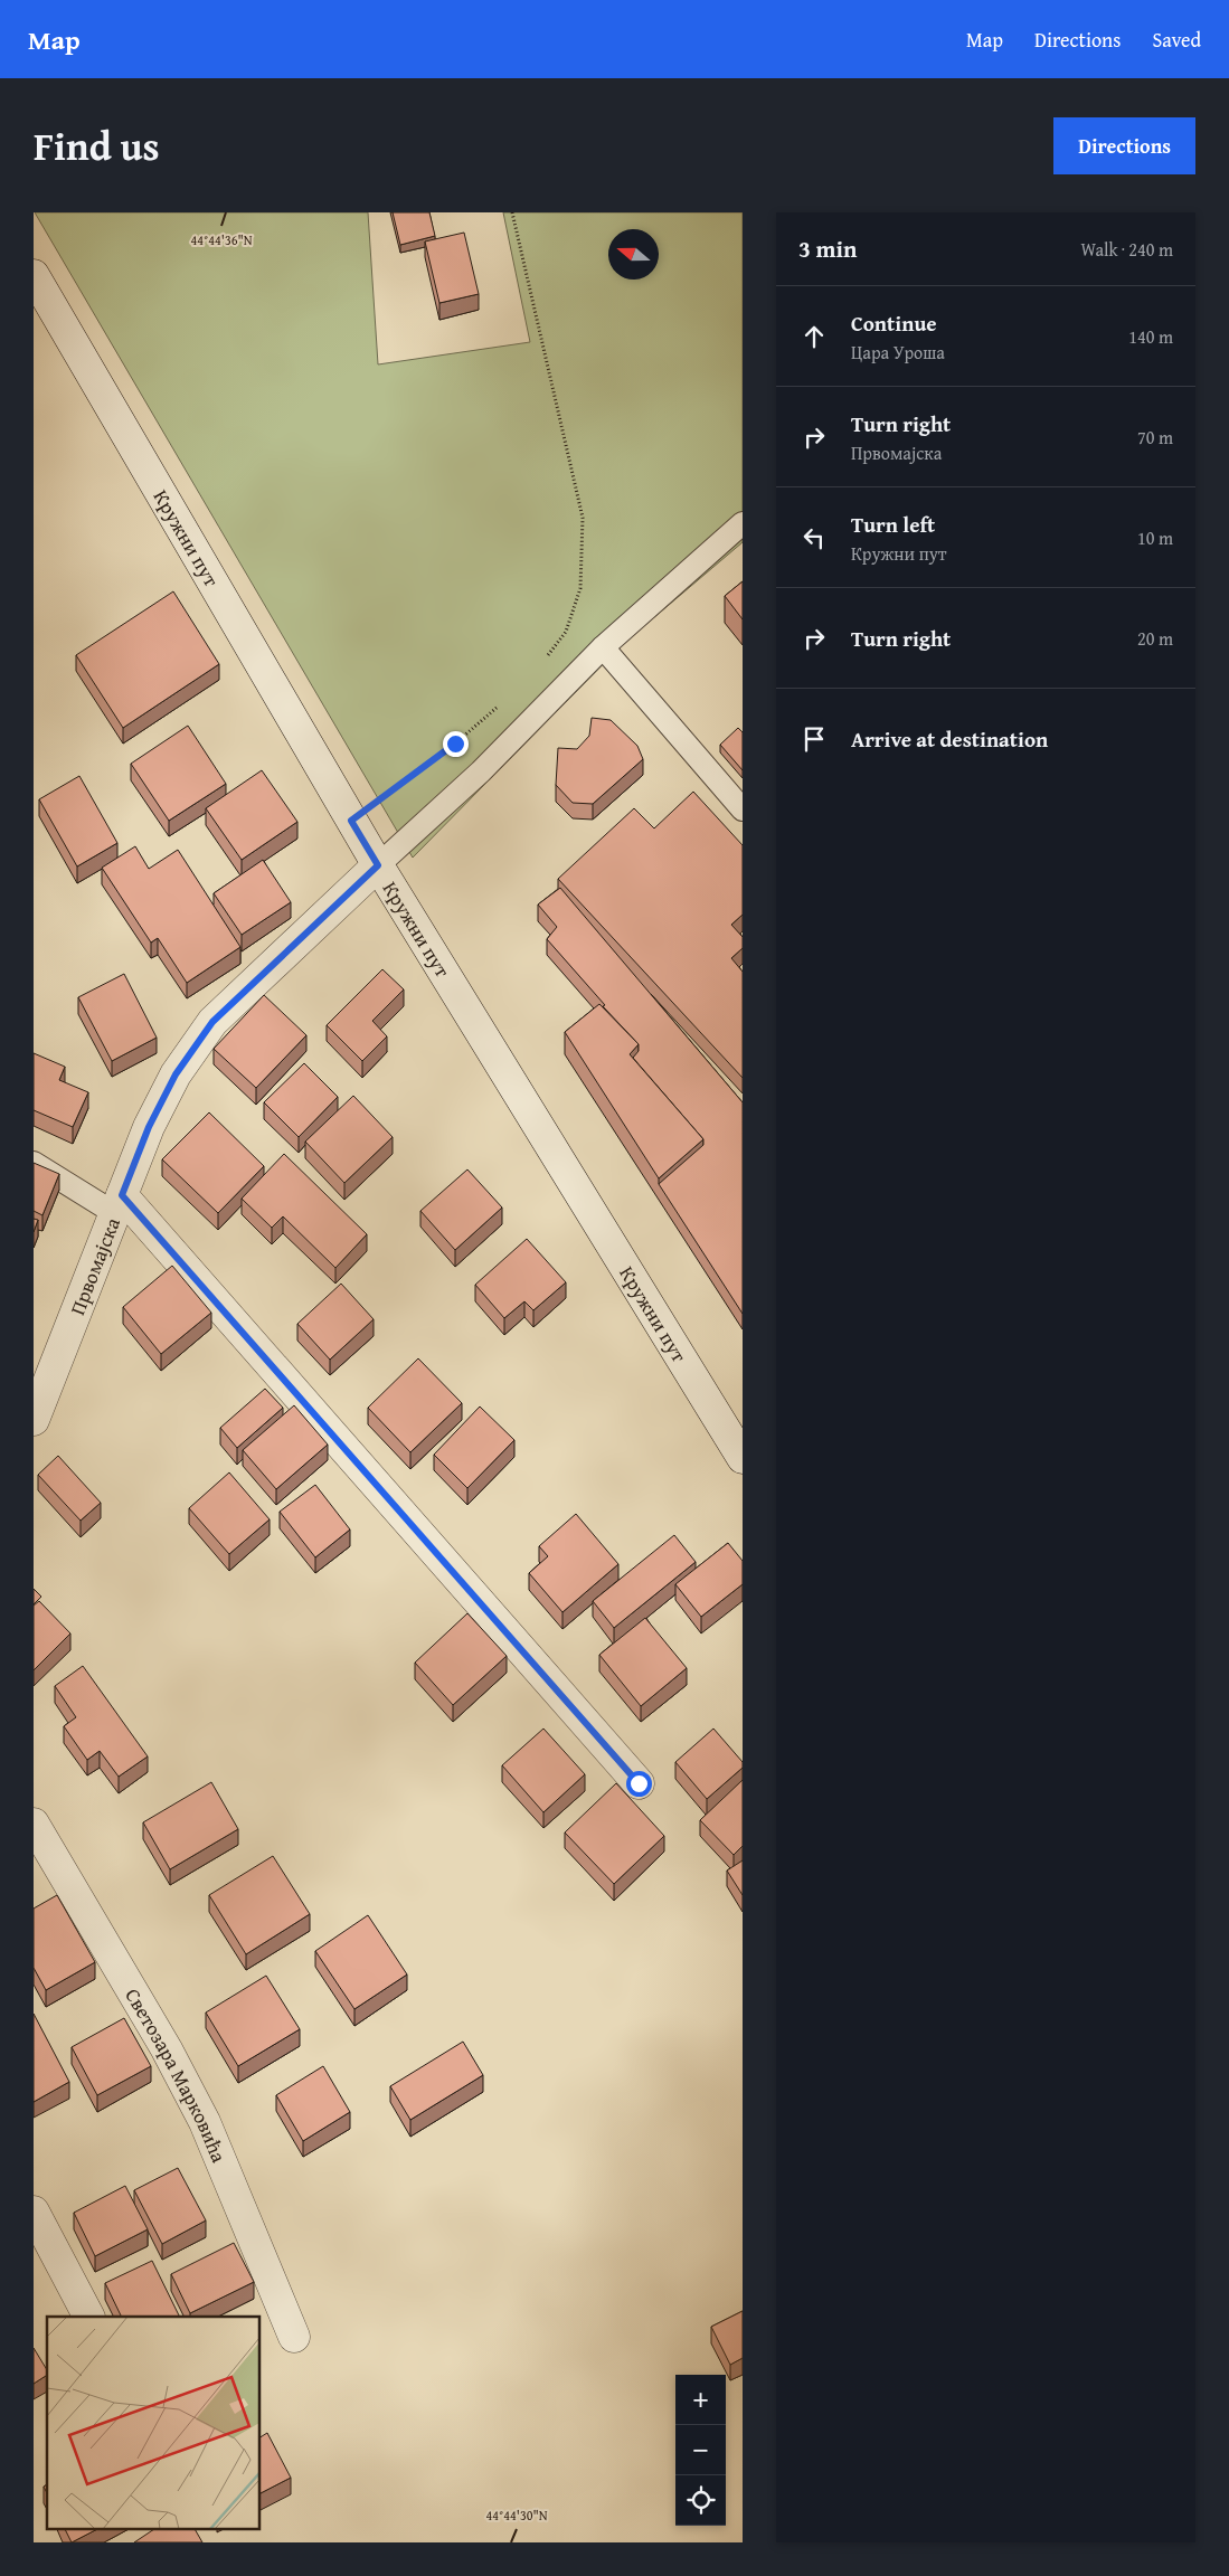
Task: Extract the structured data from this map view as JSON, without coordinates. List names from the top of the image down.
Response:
{
  "streets": {
    "street": ["Кружни пут", "Првомајска", "Светозара Марковића"]
  },
  "crossings": [
    ["Кружни пут", "Првомајска"]
  ],
  "north": "left",
  "page": {
    "header": "Map",
    "nav": ["Map", "Directions", "Saved"],
    "title": "Find us",
    "buttons": "Directions",
    "heading": ["3 min", "Walk · 240 m"],
    "list": [
      ["Continue", "Цара Уроша", "140 m"],
      ["Turn right", "Првомајска", "70 m"],
      ["Turn left", "Кружни пут", "10 m"],
      ["Turn right", "20 m"],
      "Arrive at destination"
    ],
    "map_buttons": ["+", "−"]
  },
  "coordinates": ["44°44'36\"N", "44°44'30\"N"]
}
